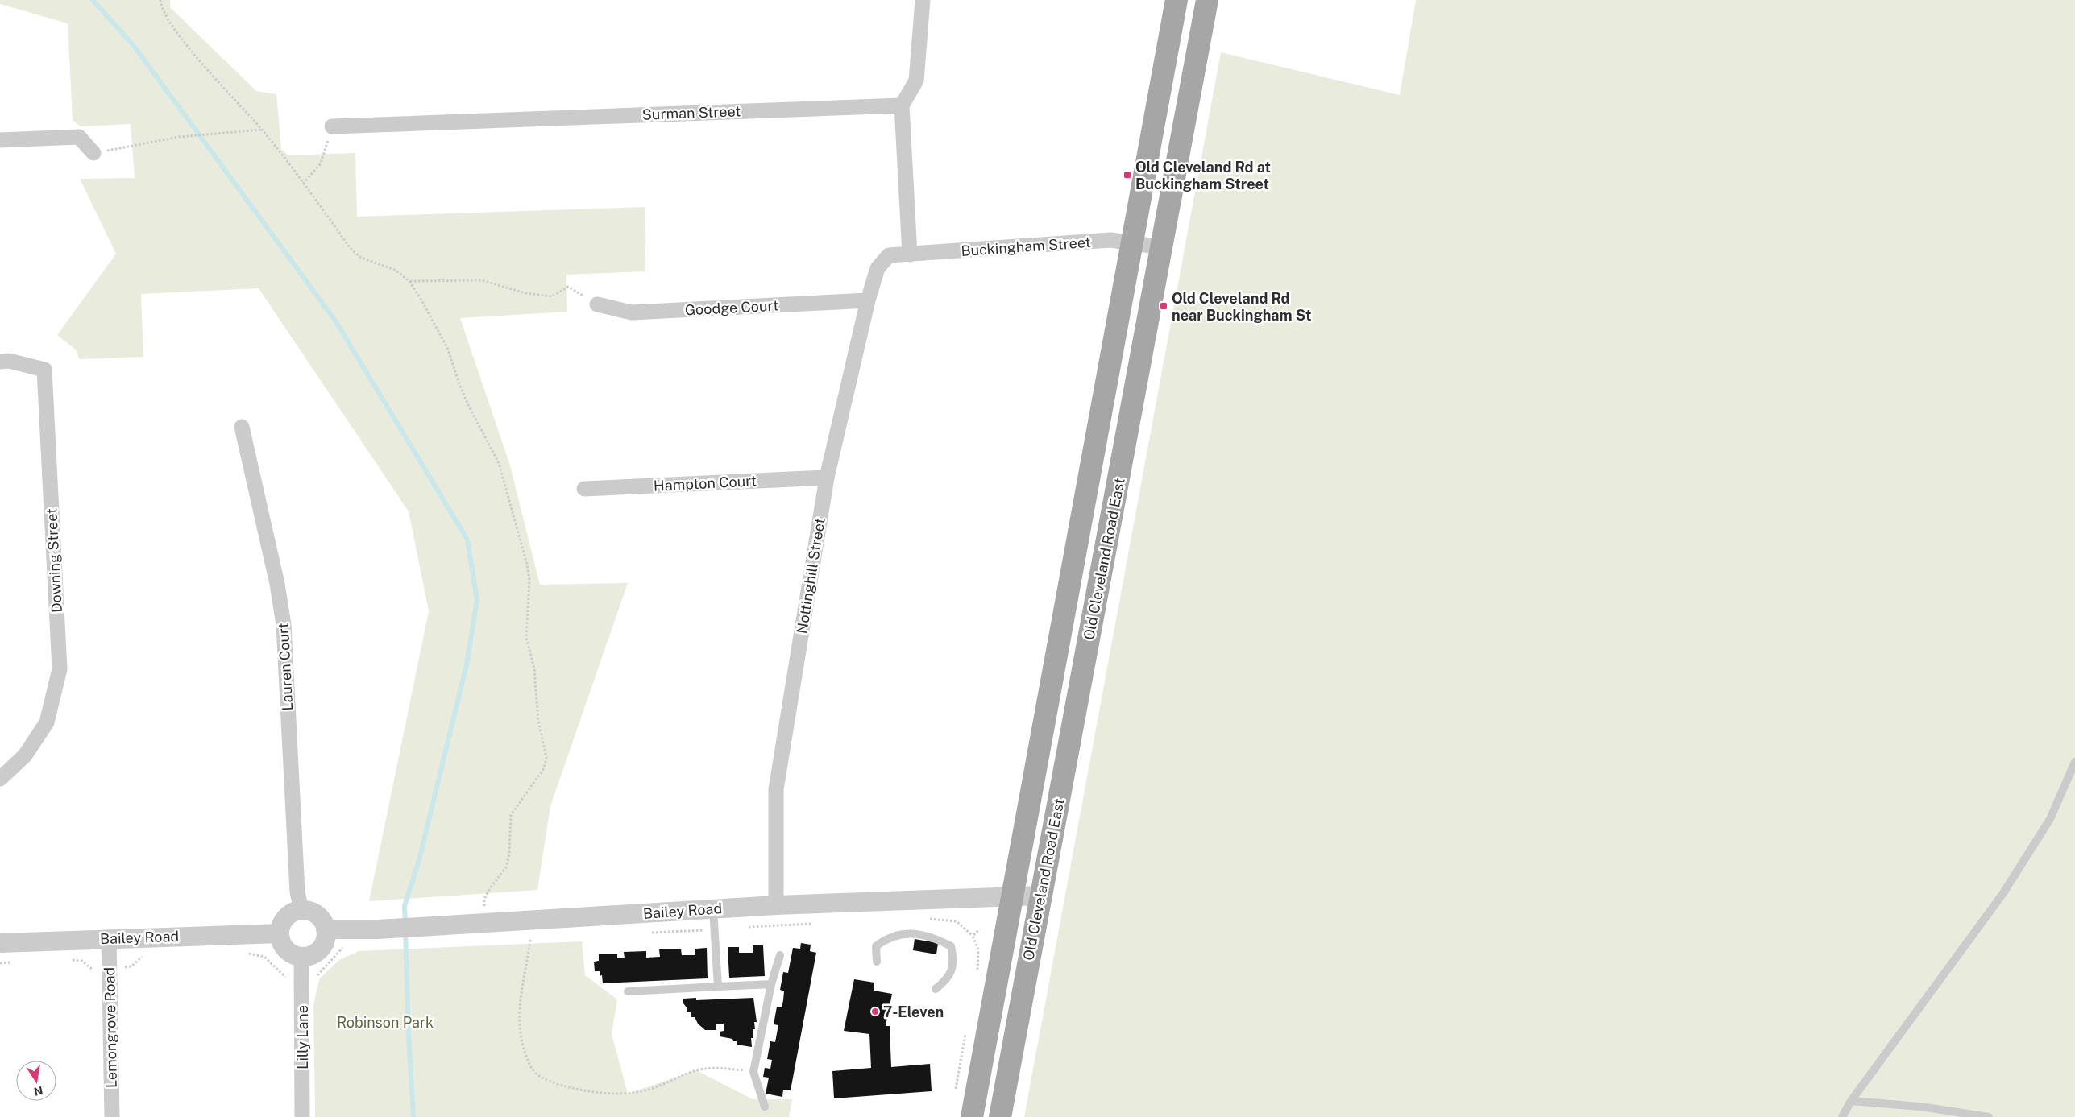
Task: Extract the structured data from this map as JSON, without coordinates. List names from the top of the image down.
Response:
{
  "streets": {
    "main road": ["Old Cleveland Road East"],
    "street": [
      "Surman Street",
      "Buckingham Street",
      "Goodge Court",
      "Hampton Court",
      "Downing Street",
      "Nottinghill Street",
      "Lauren Court",
      "Bailey Road",
      "Lemongrove Road",
      "Lilly Lane"
    ]
  },
  "crossings": [
    ["Buckingham Street", "Old Cleveland Road East"],
    ["Buckingham Street", "Nottinghill Street"],
    ["Goodge Court", "Nottinghill Street"],
    ["Hampton Court", "Nottinghill Street"],
    ["Old Cleveland Road East", "Bailey Road"],
    ["Nottinghill Street", "Bailey Road"],
    ["Lauren Court", "Bailey Road"],
    ["Lauren Court", "Lilly Lane"],
    ["Bailey Road", "Lemongrove Road"],
    ["Bailey Road", "Lilly Lane"]
  ],
  "parks": ["Robinson Park"],
  "places": {
    "transit": ["Old Cleveland Rd at Buckingham Street", "Old Cleveland Rd near Buckingham St"],
    "other": ["7-Eleven"]
  },
  "north": "bottom"
}
